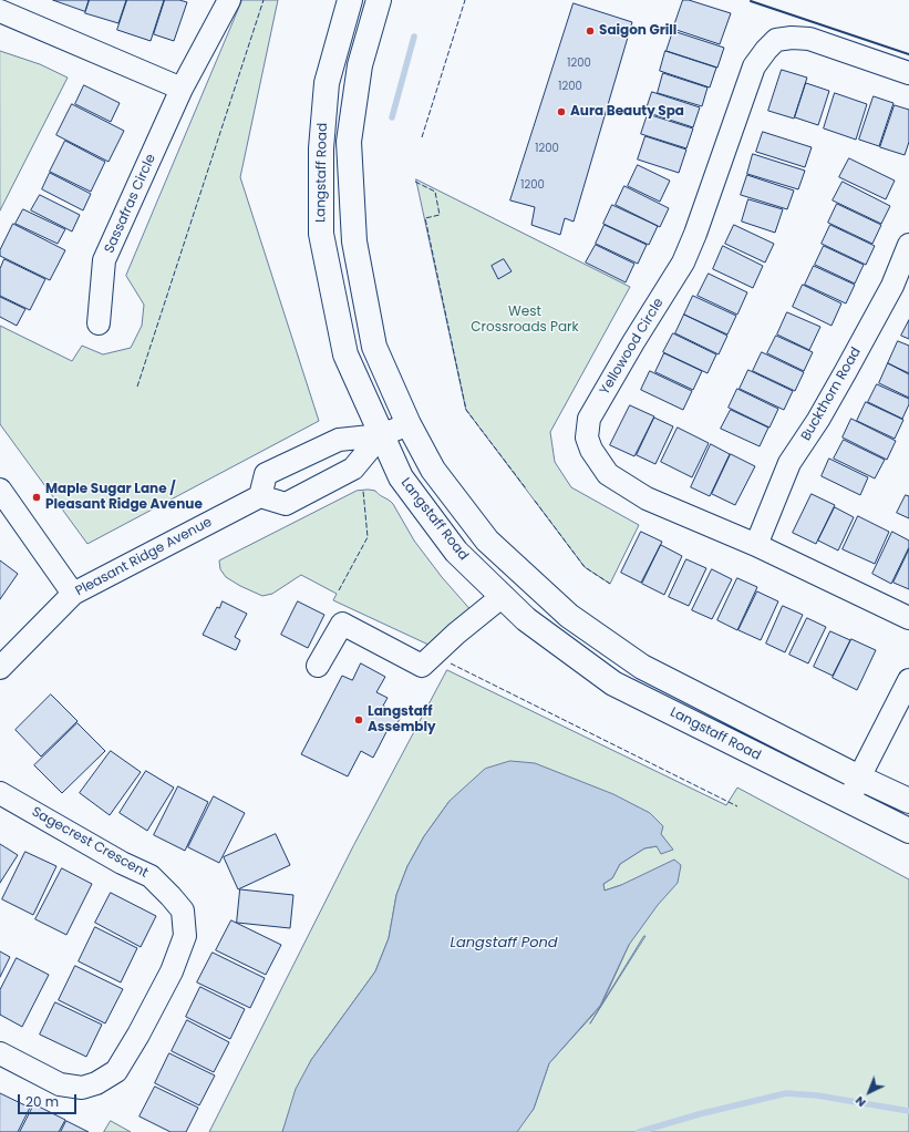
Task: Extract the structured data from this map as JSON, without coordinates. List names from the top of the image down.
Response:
{
  "streets": {
    "main road": ["Langstaff Road"],
    "street": [
      "Sassafras Circle",
      "Yellowood Circle",
      "Buckthorn Road",
      "Pleasant Ridge Avenue",
      "Sagecrest Crescent"
    ]
  },
  "crossings": [
    ["Yellowood Circle", "Buckthorn Road"]
  ],
  "water": ["Langstaff Pond"],
  "parks": ["West Crossroads Park"],
  "places": [
    "Saigon Grill",
    "Aura Beauty Spa",
    "Maple Sugar Lane / Pleasant Ridge Avenue",
    "Langstaff Assembly"
  ],
  "house_numbers": [
    "1200",
    "1200",
    "1200",
    "1200"
  ],
  "scale_bar": "20 m",
  "north": "bottom left"
}
